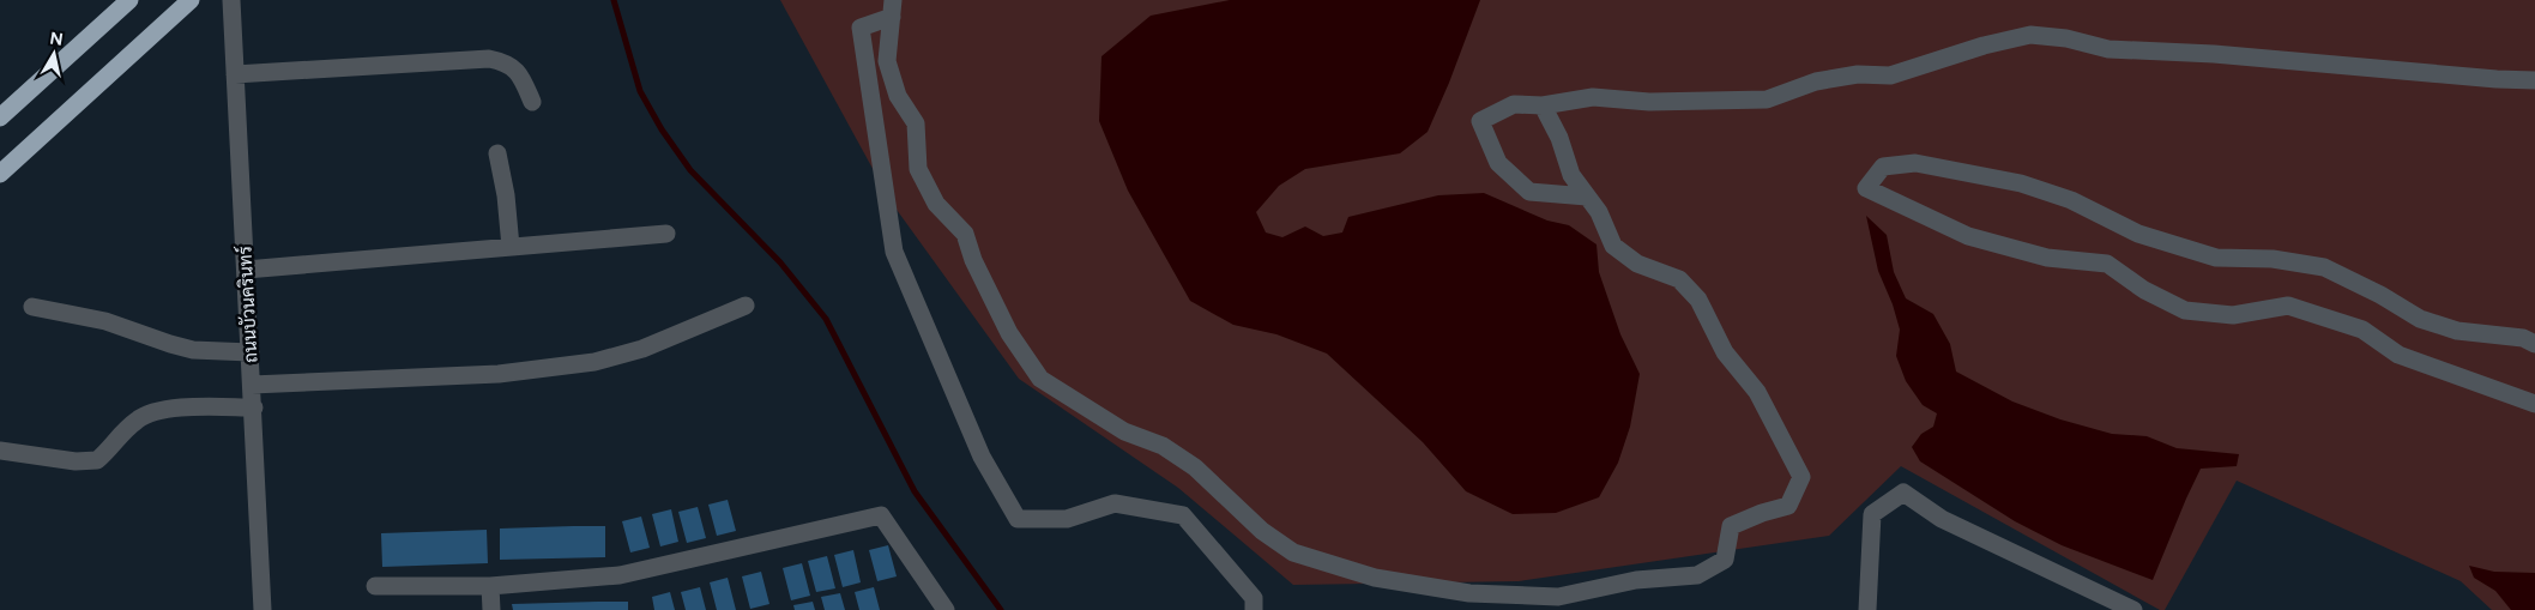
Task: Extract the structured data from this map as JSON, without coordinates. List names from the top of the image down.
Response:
{
  "streets": {
    "street": ["ถนนบัวนครินทร์"]
  },
  "north": "top"
}
